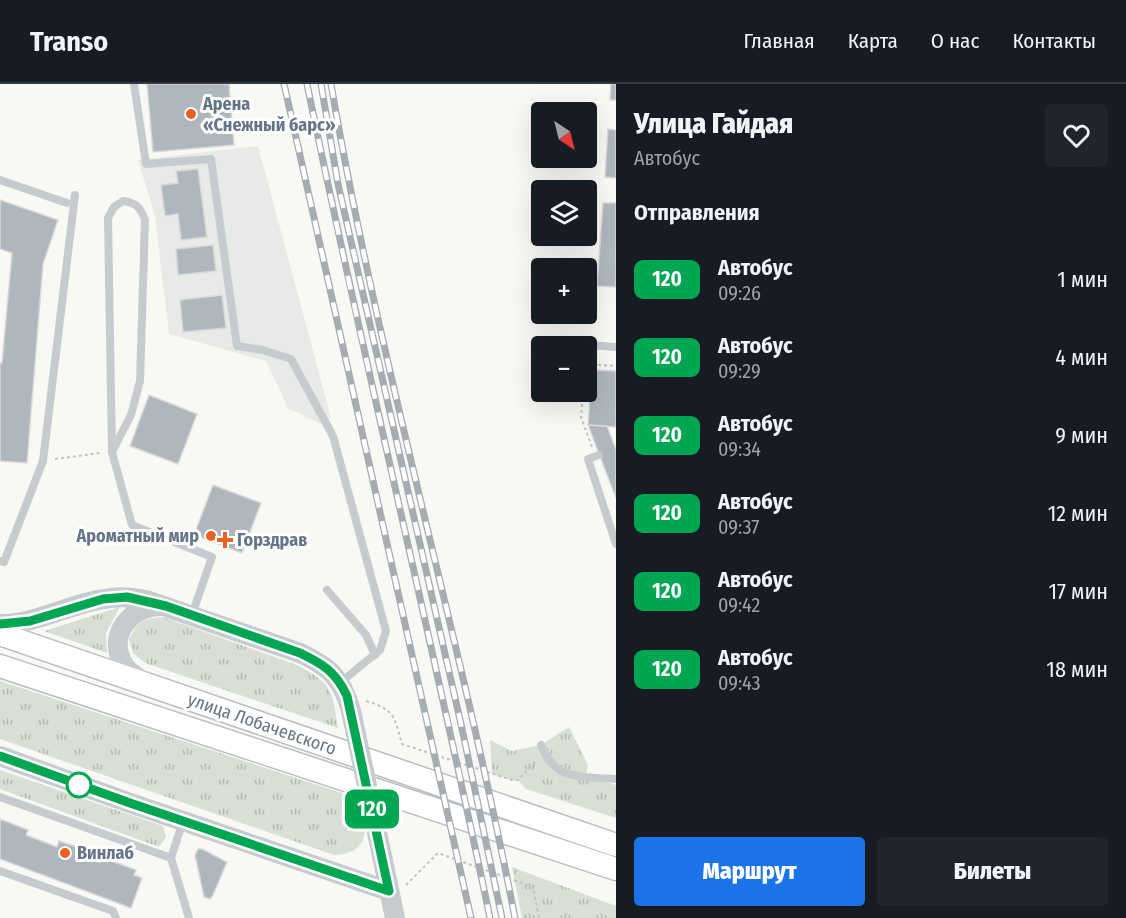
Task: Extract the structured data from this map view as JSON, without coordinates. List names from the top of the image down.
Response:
{
  "streets": {
    "main road": ["улица Лобачевского"]
  },
  "places": {
    "other": ["Арена «Снежный барс»", "Ароматный мир", "Винлаб"],
    "health": ["Горздрав"]
  },
  "lines": ["bus line 120"],
  "north": "bottom right",
  "page": {
    "header": "Transo",
    "nav": [
      "Главная",
      "Карта",
      "О нас",
      "Контакты"
    ],
    "on_map": "120",
    "heading": [
      ["Улица Гайдая", "Автобус"],
      "Отправления"
    ],
    "map_buttons": ["+", "−"],
    "list": [
      {
        "mark": "120",
        "name": "Автобус",
        "note": "09:26",
        "value": "1 мин"
      },
      {
        "mark": "120",
        "name": "Автобус",
        "note": "09:29",
        "value": "4 мин"
      },
      {
        "mark": "120",
        "name": "Автобус",
        "note": "09:34",
        "value": "9 мин"
      },
      {
        "mark": "120",
        "name": "Автобус",
        "note": "09:37",
        "value": "12 мин"
      },
      {
        "mark": "120",
        "name": "Автобус",
        "note": "09:42",
        "value": "17 мин"
      },
      {
        "mark": "120",
        "name": "Автобус",
        "note": "09:43",
        "value": "18 мин"
      }
    ],
    "buttons": ["Маршрут", "Билеты"]
  }
}
